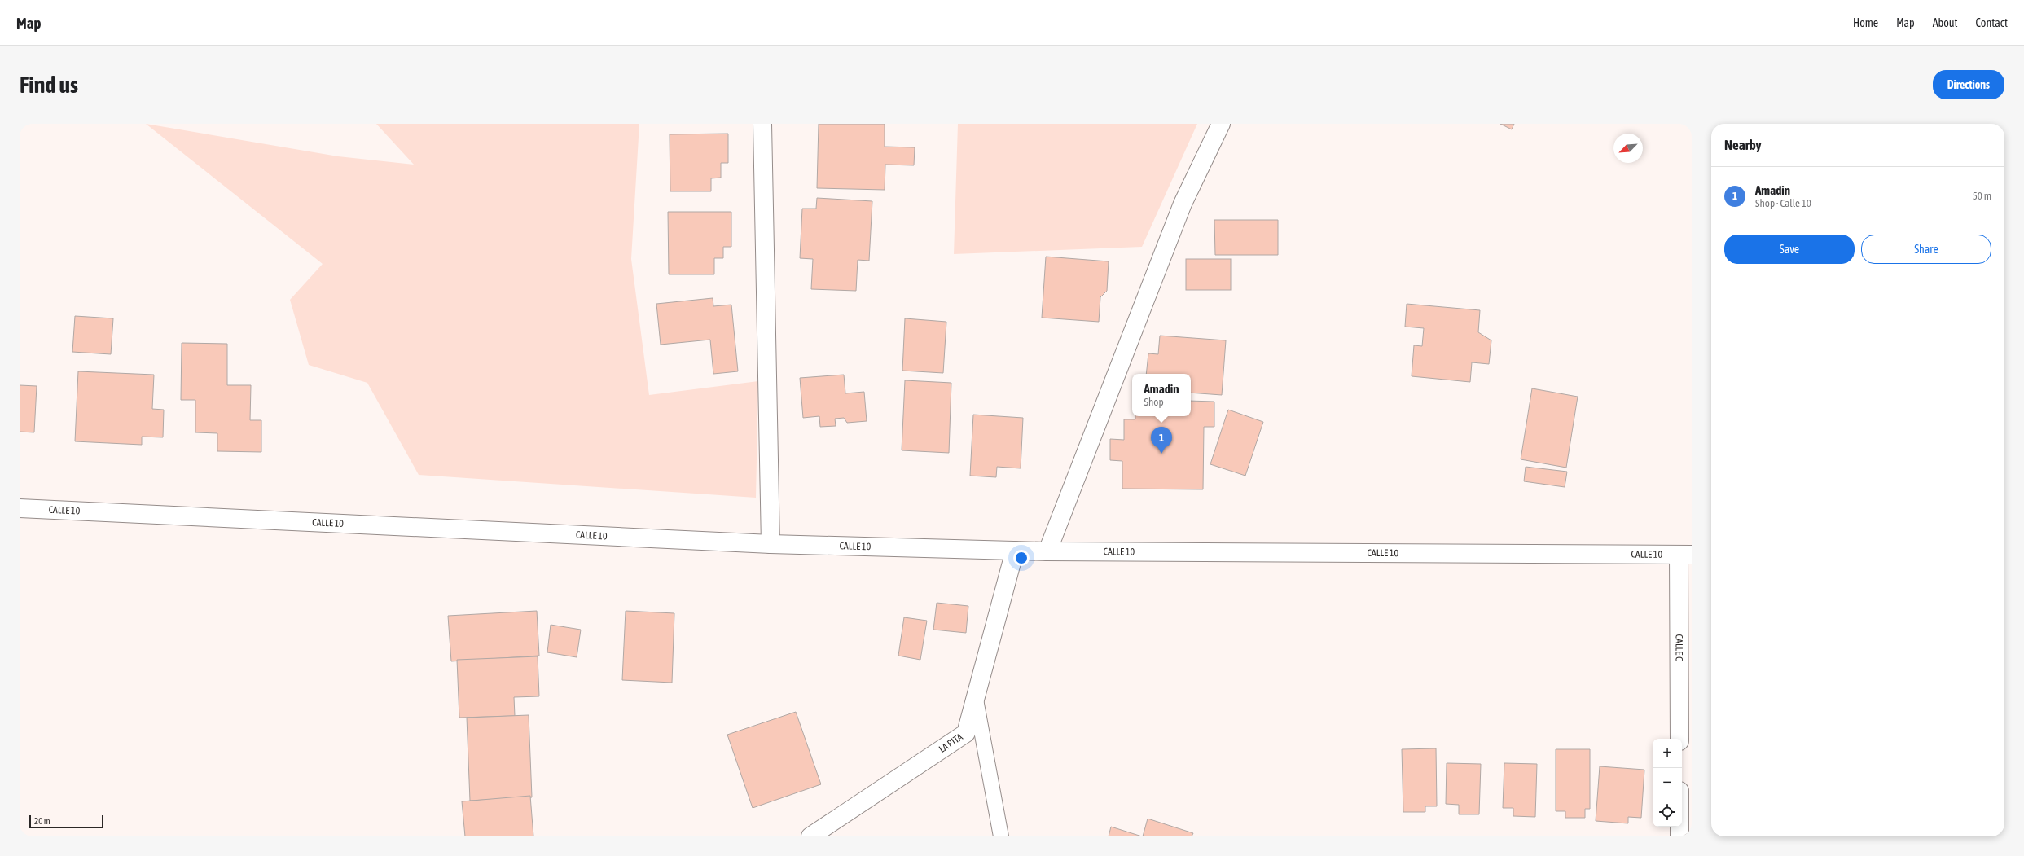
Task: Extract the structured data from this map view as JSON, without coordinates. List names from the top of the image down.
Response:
{
  "streets": {
    "main road": ["CALLE 10", "CALLE C", "LA PITA"]
  },
  "crossings": [
    ["CALLE 10", "CALLE C"],
    ["CALLE 10", "LA PITA"]
  ],
  "scale_bar": "20 m",
  "north": "bottom left",
  "page": {
    "header": "Map",
    "nav": [
      "Home",
      "Map",
      "About",
      "Contact"
    ],
    "buttons": [
      "Directions",
      ["Save", "Share"]
    ],
    "title": "Find us",
    "heading": "Nearby",
    "list": [
      {
        "mark": "1",
        "name": "Amadin",
        "note": "Shop · Calle 10",
        "value": "50 m"
      }
    ],
    "popup": ["Amadin", "Shop"],
    "pins": "1",
    "map_buttons": ["+", "−"],
    "scale": "20 m"
  }
}
